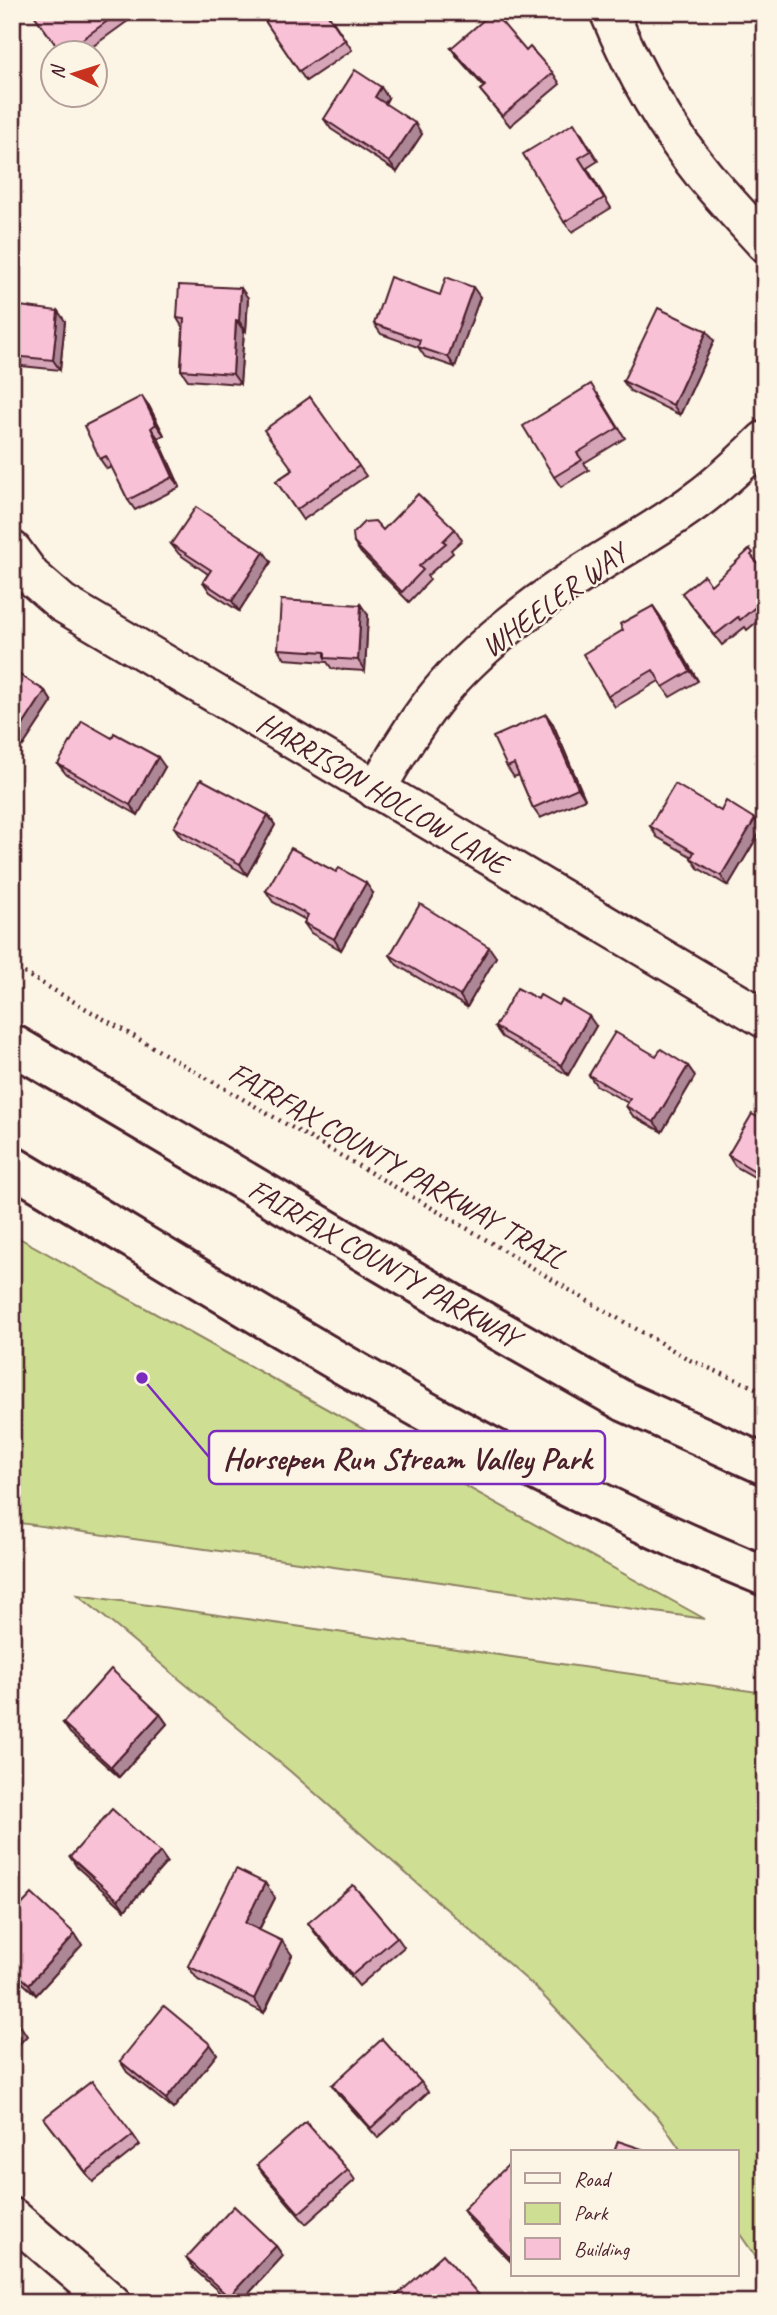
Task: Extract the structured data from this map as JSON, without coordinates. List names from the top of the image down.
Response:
{
  "streets": {
    "highway": ["FAIRFAX COUNTY PARKWAY"],
    "street": ["WHEELER WAY", "HARRISON HOLLOW LANE"],
    "path": ["FAIRFAX COUNTY PARKWAY TRAIL"]
  },
  "crossings": [
    ["WHEELER WAY", "HARRISON HOLLOW LANE"]
  ],
  "places": ["Horsepen Run Stream Valley Park"],
  "legend": ["Road", "Park", "Building"],
  "north": "left"
}
